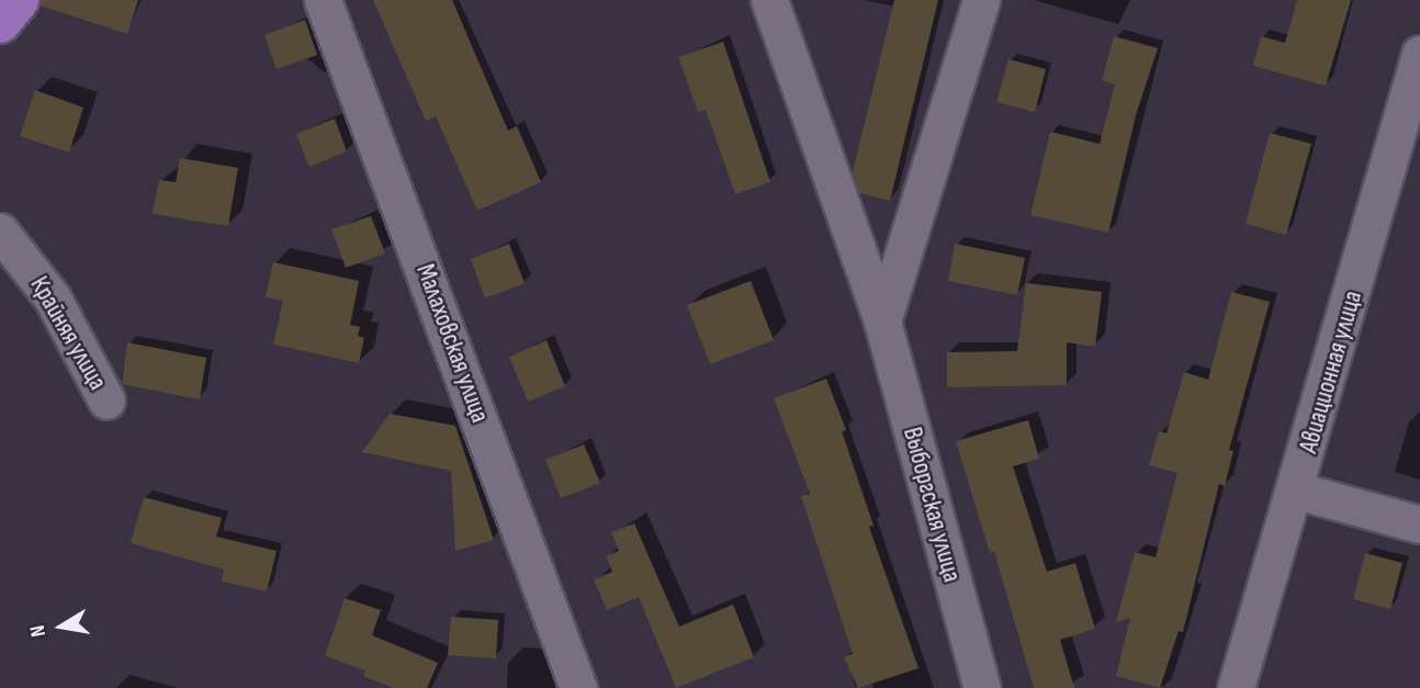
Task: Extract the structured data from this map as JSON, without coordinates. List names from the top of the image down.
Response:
{
  "streets": {
    "street": [
      "Крайняя улица",
      "Малаховская улица",
      "Авиационная улица",
      "Выборгская улица"
    ]
  },
  "north": "left"
}
